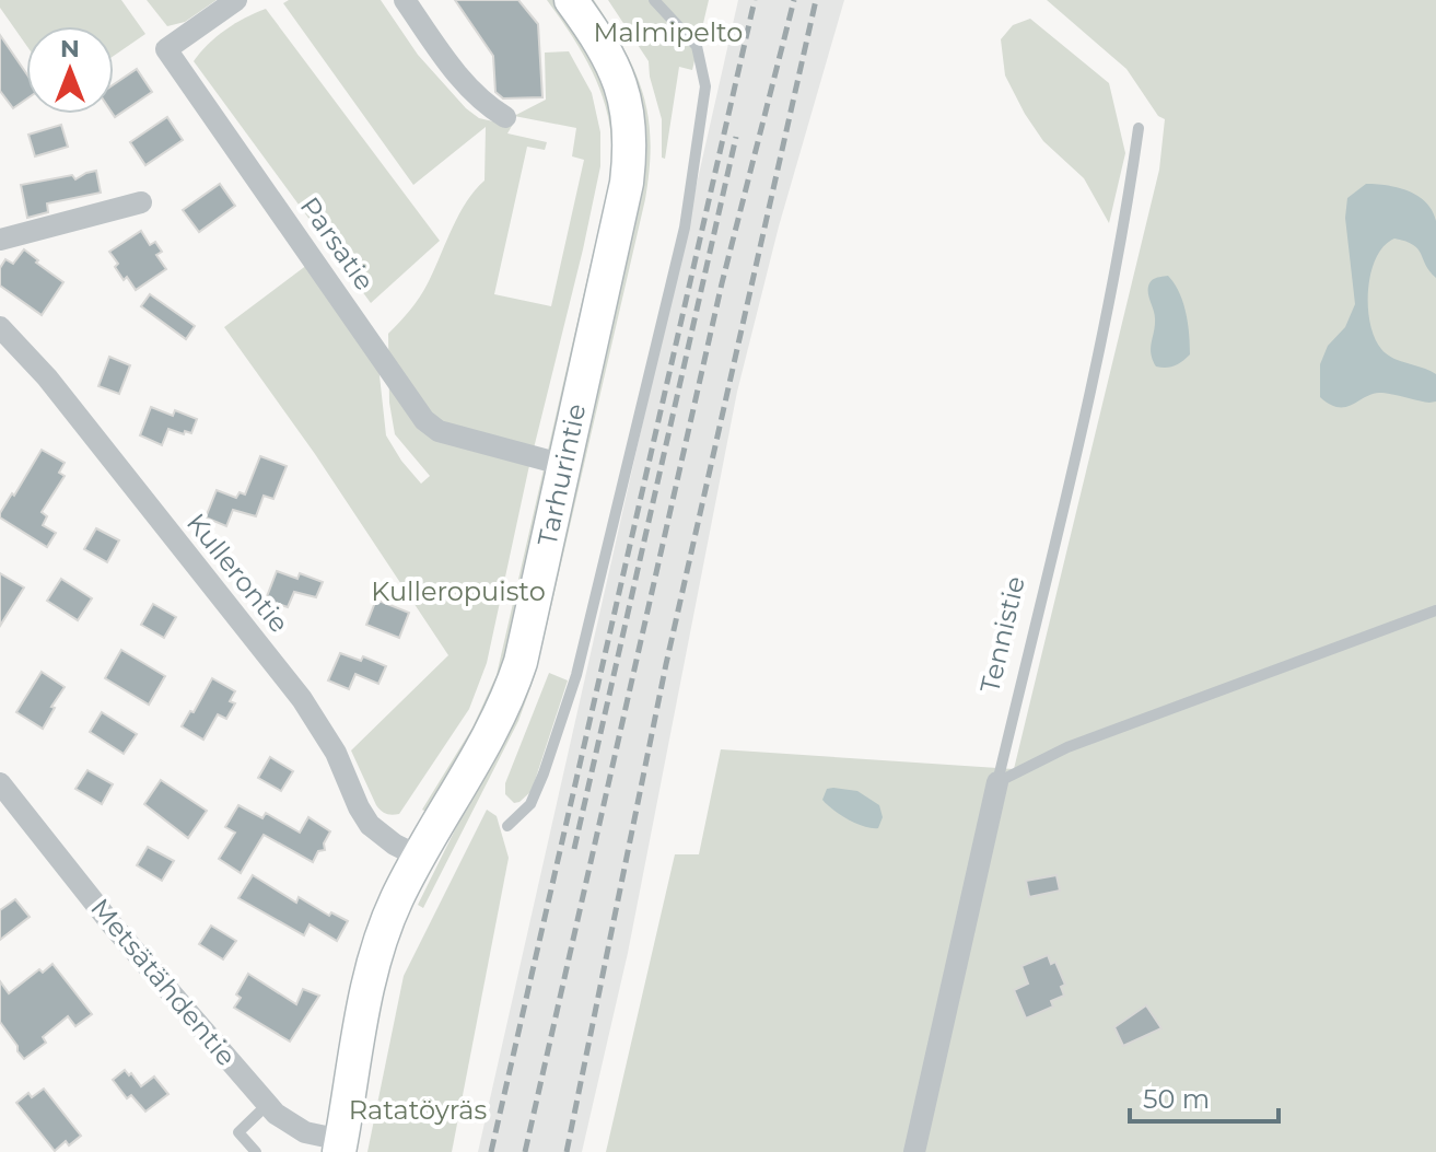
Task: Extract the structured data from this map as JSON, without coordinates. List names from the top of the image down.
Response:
{
  "streets": {
    "street": [
      "Parsatie",
      "Tarhurintie",
      "Kullerontie",
      "Tennistie",
      "Metsätähdentie"
    ]
  },
  "crossings": [
    ["Parsatie", "Tarhurintie"],
    ["Tarhurintie", "Kullerontie"],
    ["Tarhurintie", "Metsätähdentie"]
  ],
  "parks": ["Malmipelto", "Kulleropuisto", "Ratatöyräs"],
  "scale_bar": "50 m",
  "north": "top"
}
